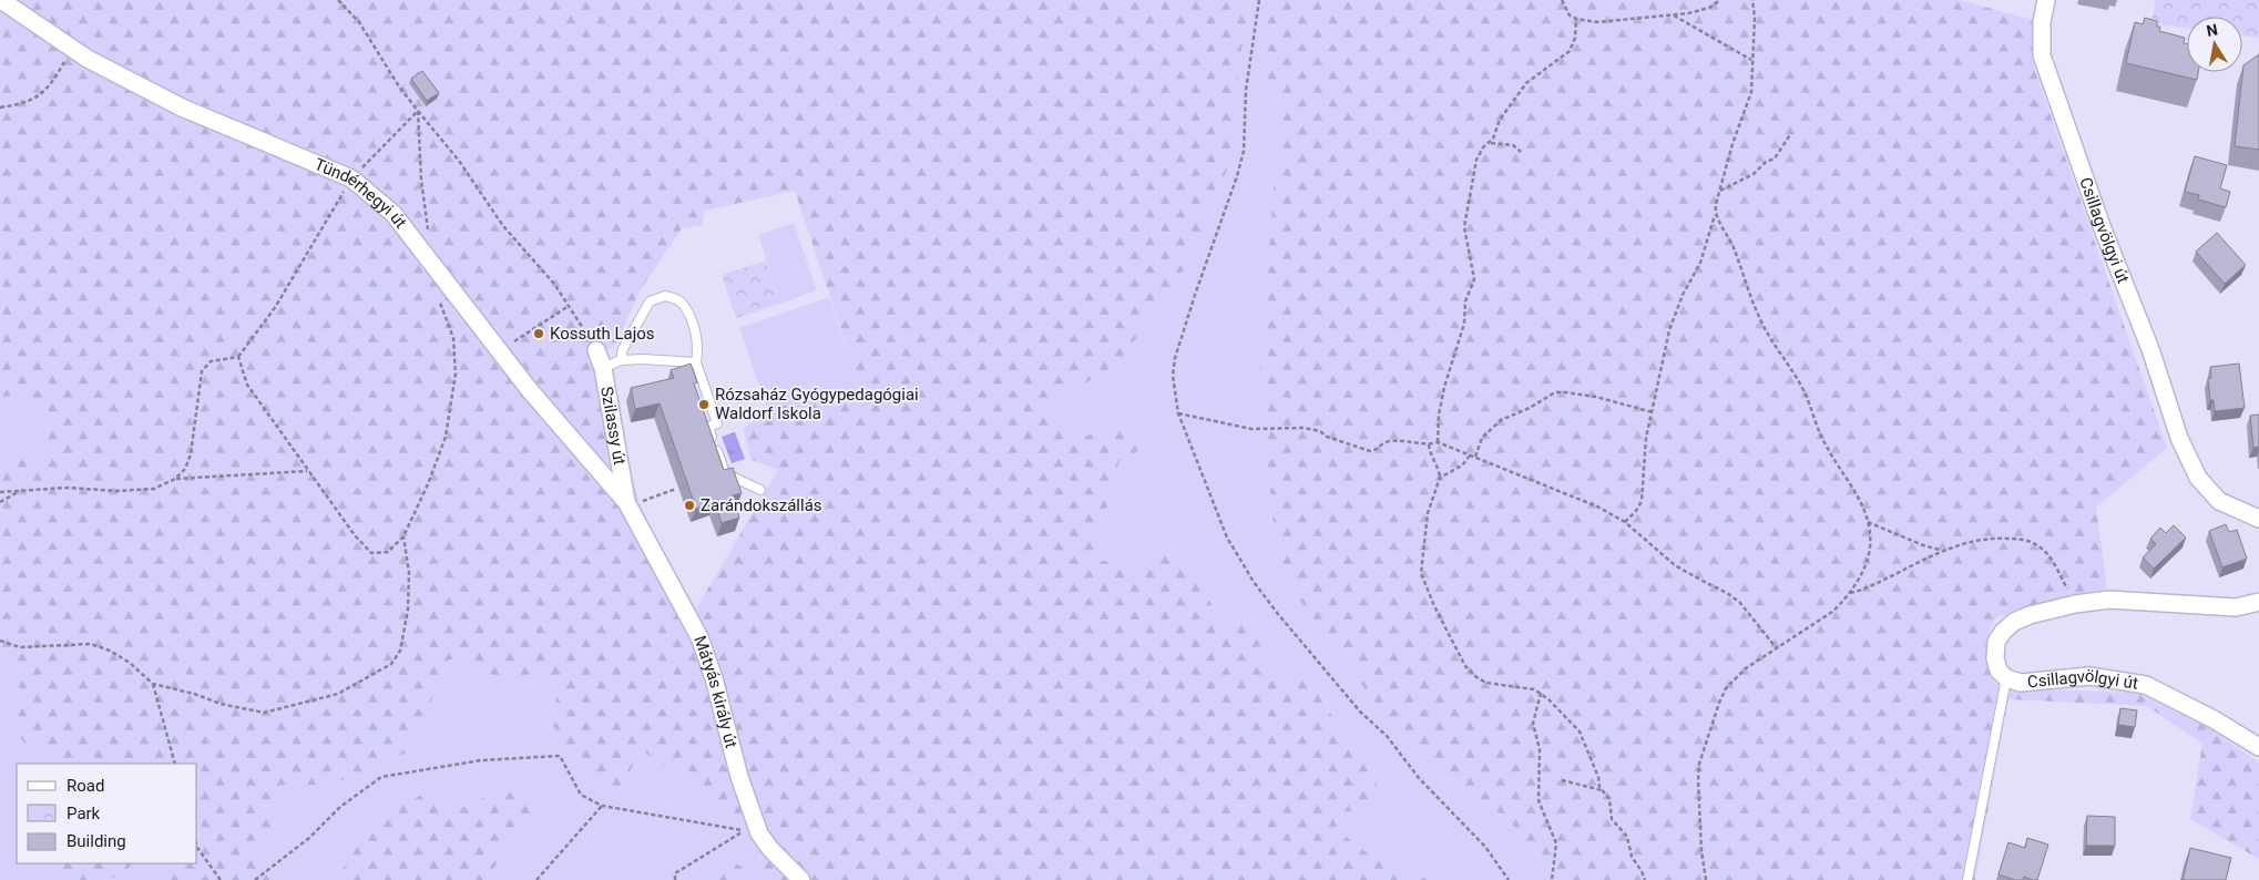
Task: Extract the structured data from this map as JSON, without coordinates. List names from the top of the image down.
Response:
{
  "streets": {
    "street": [
      "Tündérhegyi út",
      "Csillagvölgyi út",
      "Szilassy út",
      "Mátyás király út"
    ]
  },
  "crossings": [
    ["Tündérhegyi út", "Szilassy út"],
    ["Tündérhegyi út", "Mátyás király út"],
    ["Szilassy út", "Mátyás király út"]
  ],
  "places": ["Kossuth Lajos", "Rózsaház Gyógypedagógiai Waldorf Iskola", "Zarándokszállás"],
  "legend": ["Road", "Park", "Building"],
  "north": "top"
}
